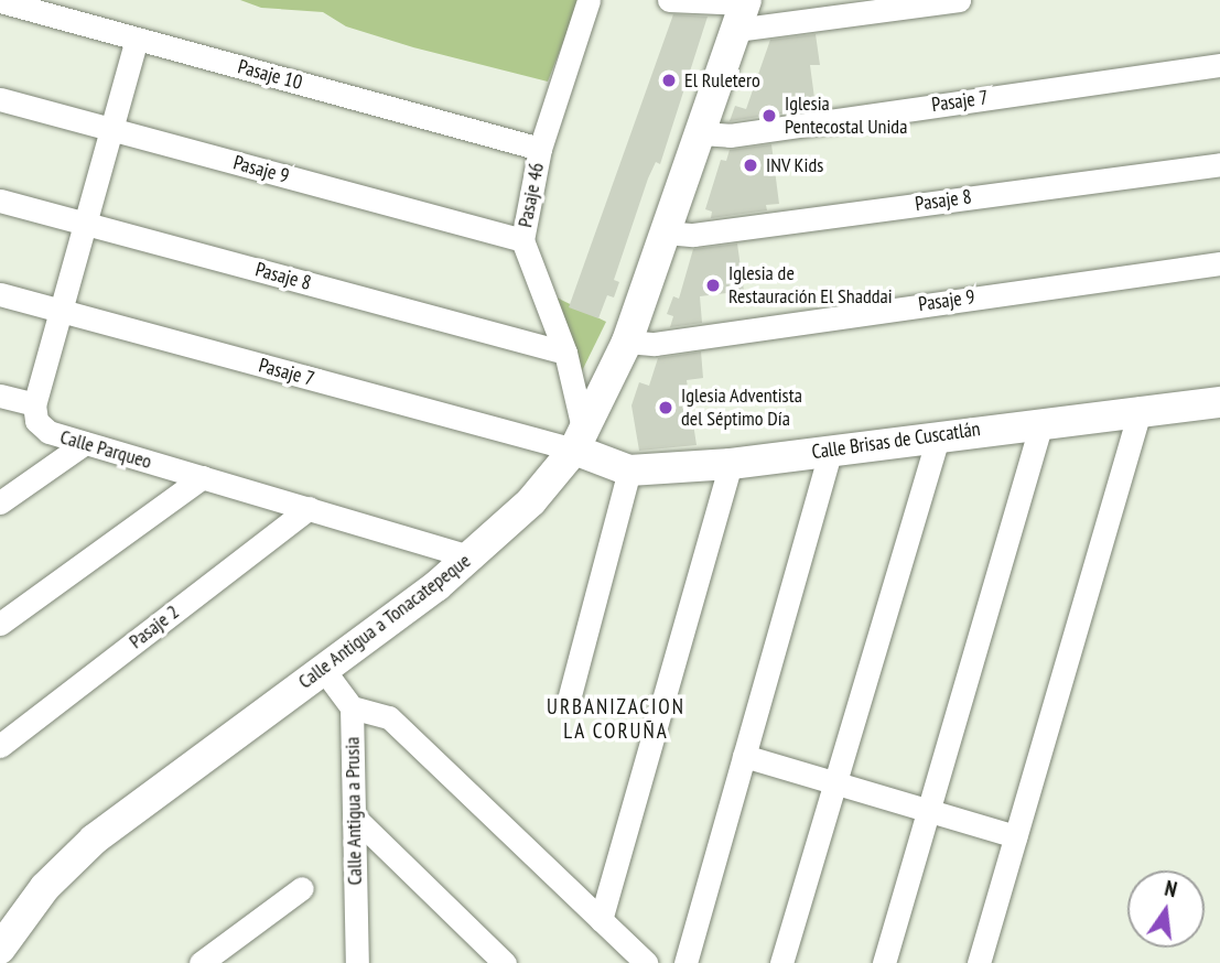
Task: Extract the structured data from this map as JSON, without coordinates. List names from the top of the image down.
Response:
{
  "streets": {
    "main road": ["Calle Brisas de Cuscatlán", "Calle Antigua a Tonacatepeque"],
    "street": [
      "Pasaje 10",
      "Pasaje 7",
      "Pasaje 9",
      "Pasaje 46",
      "Pasaje 8",
      "Calle Parqueo",
      "Pasaje 2",
      "Calle Antigua a Prusia"
    ]
  },
  "crossings": [
    ["Pasaje 10", "Pasaje 46"],
    ["Pasaje 7", "Pasaje 46"],
    ["Pasaje 7", "Calle Brisas de Cuscatlán"],
    ["Pasaje 7", "Calle Antigua a Tonacatepeque"],
    ["Pasaje 9", "Pasaje 46"],
    ["Pasaje 9", "Calle Antigua a Tonacatepeque"],
    ["Pasaje 46", "Pasaje 8"],
    ["Pasaje 46", "Calle Brisas de Cuscatlán"],
    ["Pasaje 46", "Calle Antigua a Tonacatepeque"],
    ["Pasaje 8", "Calle Antigua a Tonacatepeque"],
    ["Calle Brisas de Cuscatlán", "Calle Antigua a Tonacatepeque"],
    ["Calle Parqueo", "Calle Antigua a Tonacatepeque"],
    ["Calle Parqueo", "Pasaje 2"]
  ],
  "districts": ["URBANIZACION LA CORUÑA"],
  "places": [
    "El Ruletero",
    "Iglesia Pentecostal Unida",
    "INV Kids",
    "Iglesia de Restauración El Shaddai",
    "Iglesia Adventista del Séptimo Día"
  ],
  "north": "top"
}
